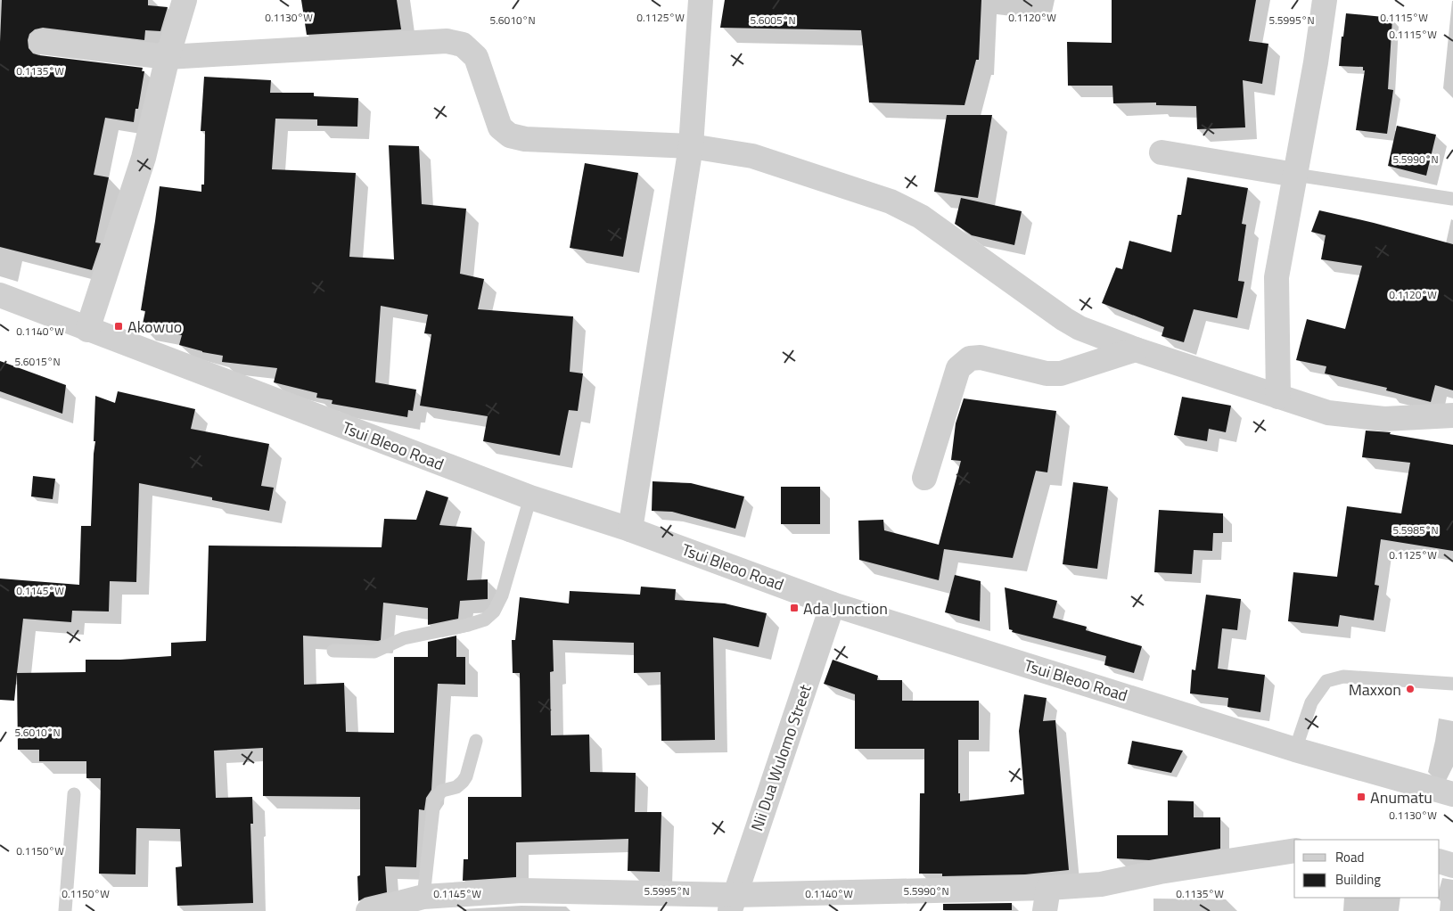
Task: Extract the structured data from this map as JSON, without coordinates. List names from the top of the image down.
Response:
{
  "streets": {
    "street": ["Tsui Bleoo Road", "Nii Dua Wulomo Street"]
  },
  "crossings": [
    ["Tsui Bleoo Road", "Nii Dua Wulomo Street"]
  ],
  "places": {
    "transit": ["Akowuo", "Ada Junction", "Anumatu"],
    "other": ["Maxxon"]
  },
  "legend": ["Road", "Building"],
  "coordinates": [
    "0.1115°W",
    "0.1130°W",
    "0.1125°W",
    "0.1120°W",
    "5.6010°N",
    "5.6005°N",
    "5.5995°N",
    "0.1135°W",
    "5.5990°N",
    "0.1140°W",
    "5.6015°N",
    "5.5985°N",
    "0.1145°W",
    "0.1150°W"
  ]
}
